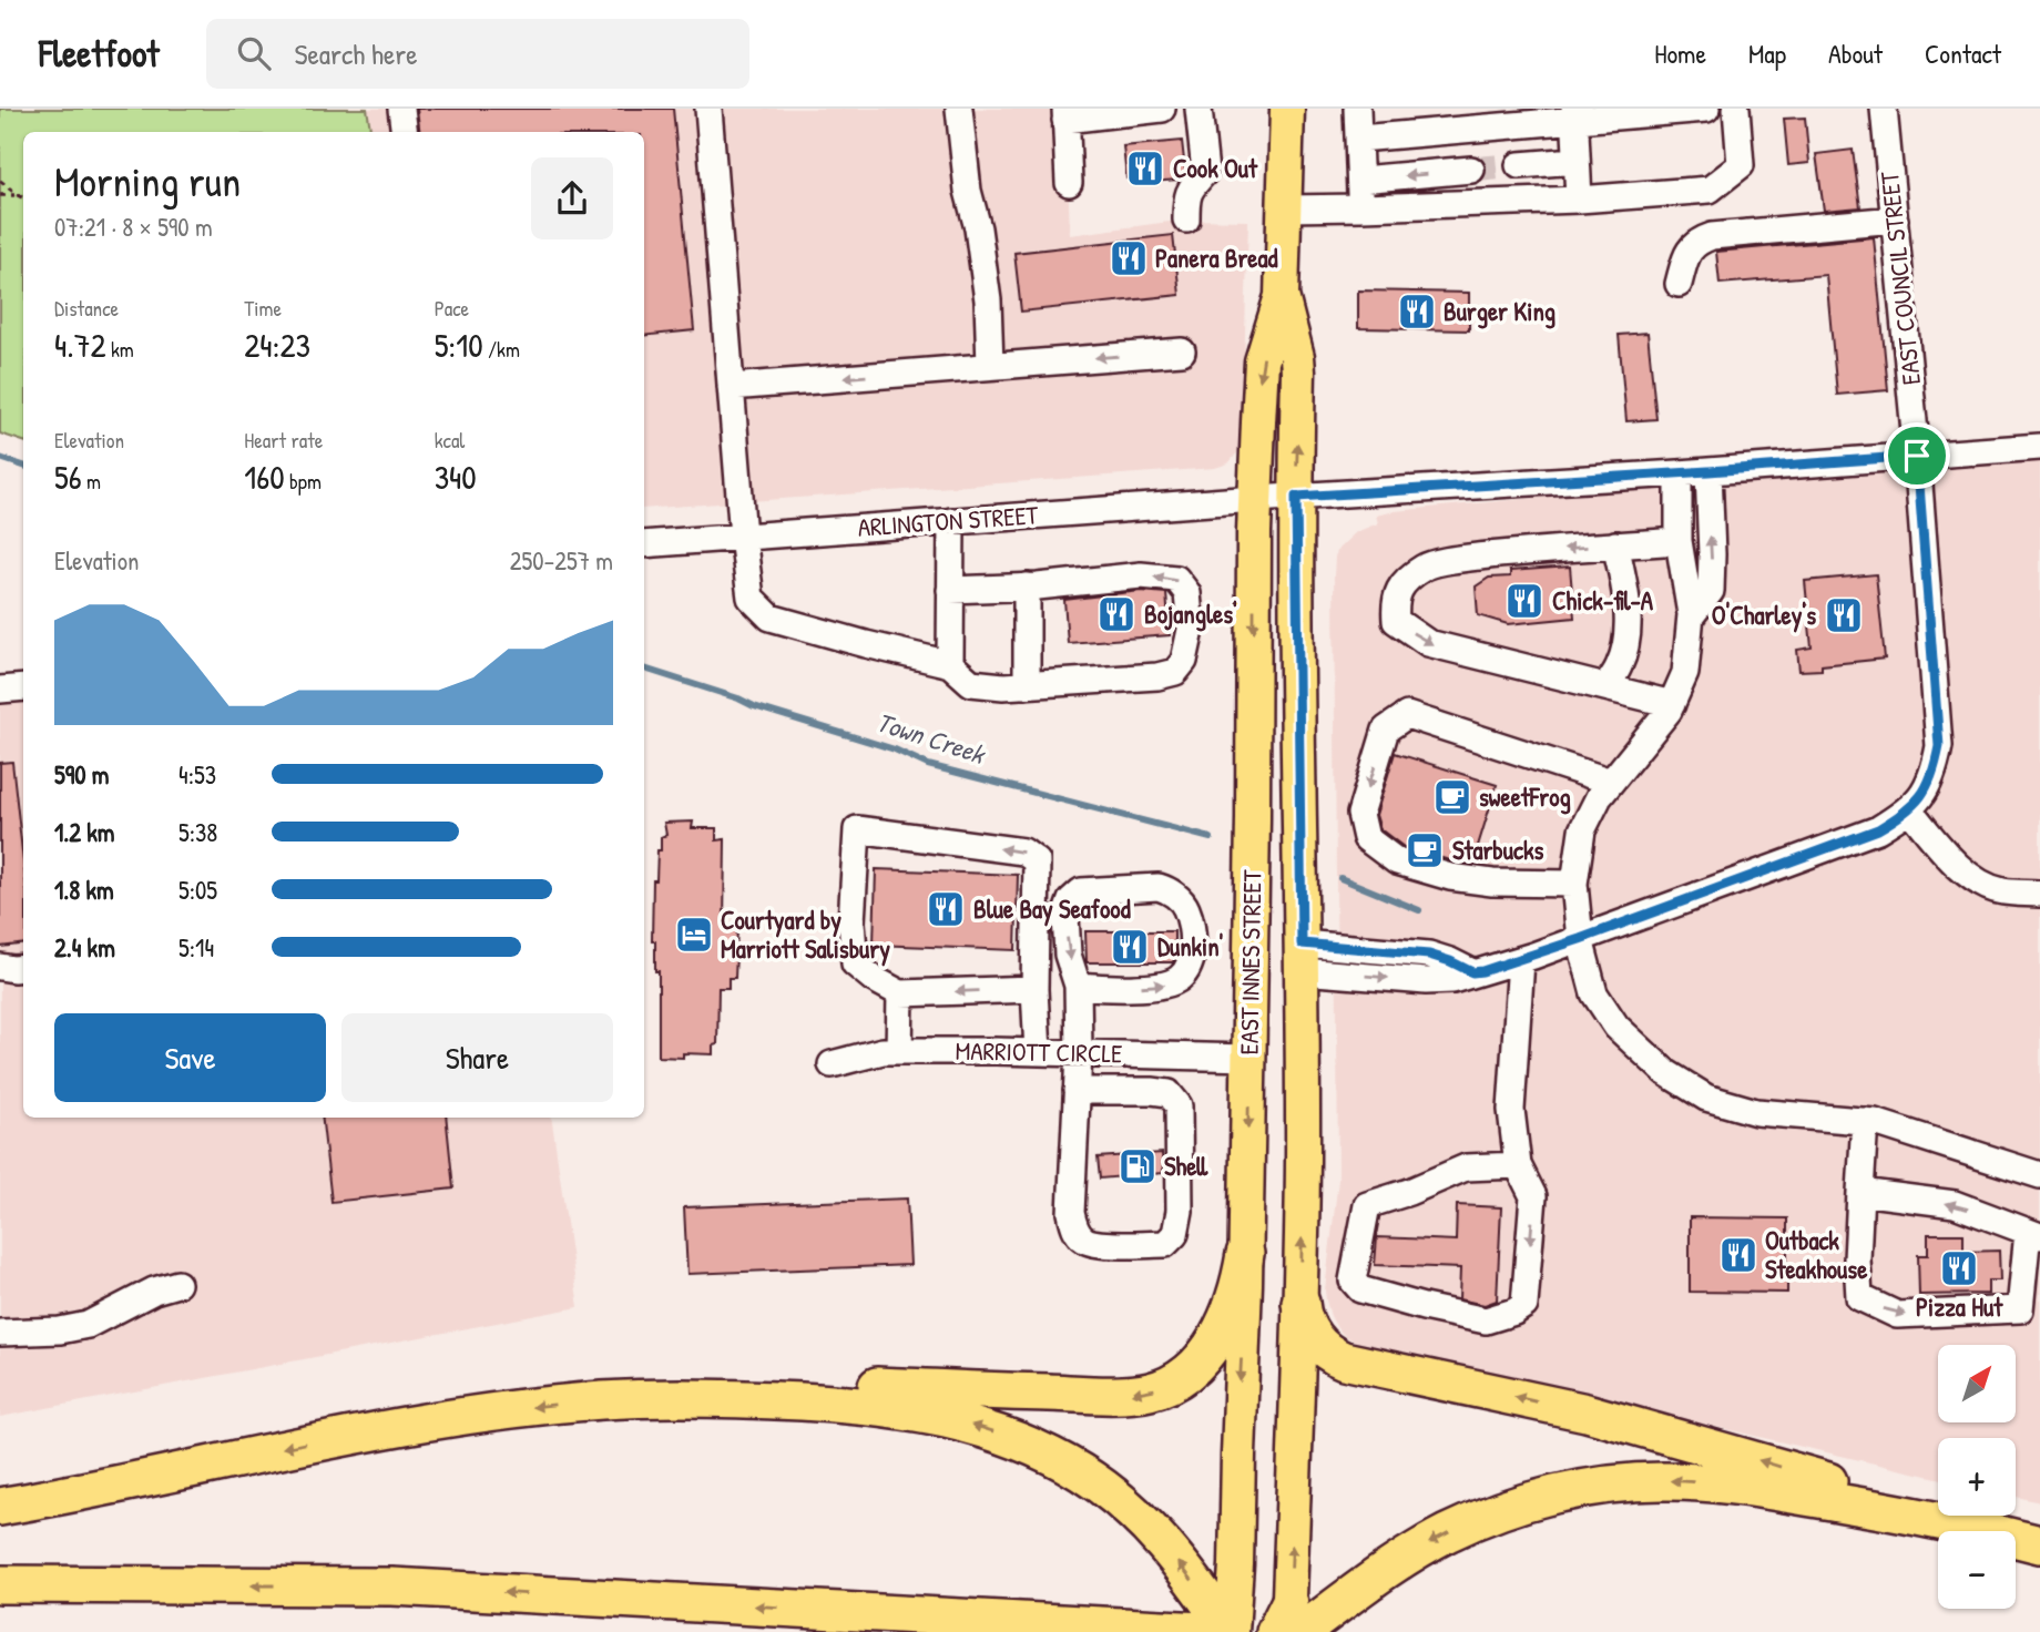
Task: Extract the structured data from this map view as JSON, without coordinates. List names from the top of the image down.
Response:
{
  "streets": {
    "main road": ["EAST INNES STREET"],
    "street": ["EAST COUNCIL STREET", "ARLINGTON STREET", "MARRIOTT CIRCLE"]
  },
  "crossings": [
    ["EAST COUNCIL STREET", "ARLINGTON STREET"],
    ["EAST COUNCIL STREET", "EAST INNES STREET"],
    ["ARLINGTON STREET", "EAST INNES STREET"],
    ["EAST INNES STREET", "MARRIOTT CIRCLE"]
  ],
  "water": ["Town Creek"],
  "places": {
    "restaurant": [
      "Cook Out",
      "Panera Bread",
      "Burger King",
      "Chick-fil-A",
      "Bojangles'",
      "O'Charley's",
      "Blue Bay Seafood",
      "Dunkin'",
      "Outback Steakhouse",
      "Pizza Hut"
    ],
    "cafe": ["sweetFrog", "Starbucks"],
    "hotel": ["Courtyard by Marriott Salisbury"],
    "fuel station": ["Shell"]
  },
  "north": "top right",
  "page": {
    "header": "Fleetfoot",
    "search": "Search here",
    "nav": [
      "Home",
      "Map",
      "About",
      "Contact"
    ],
    "heading": ["Morning run", "07:21 · 8 × 590 m"],
    "stats": [
      ["Distance", "4.72 km"],
      ["Time", "24:23"],
      ["Pace", "5:10 /km"],
      ["Elevation", "56 m"],
      ["Heart rate", "160 bpm"],
      ["kcal", "340"]
    ],
    "chart": ["Elevation", "250–257 m"],
    "list": [
      {
        "name": "590 m",
        "note": "4:53"
      },
      {
        "name": "1.2 km",
        "note": "5:38"
      },
      {
        "name": "1.8 km",
        "note": "5:05"
      },
      {
        "name": "2.4 km",
        "note": "5:14"
      }
    ],
    "buttons": ["Save", "Share"],
    "map_buttons": ["+", "−"]
  }
}
